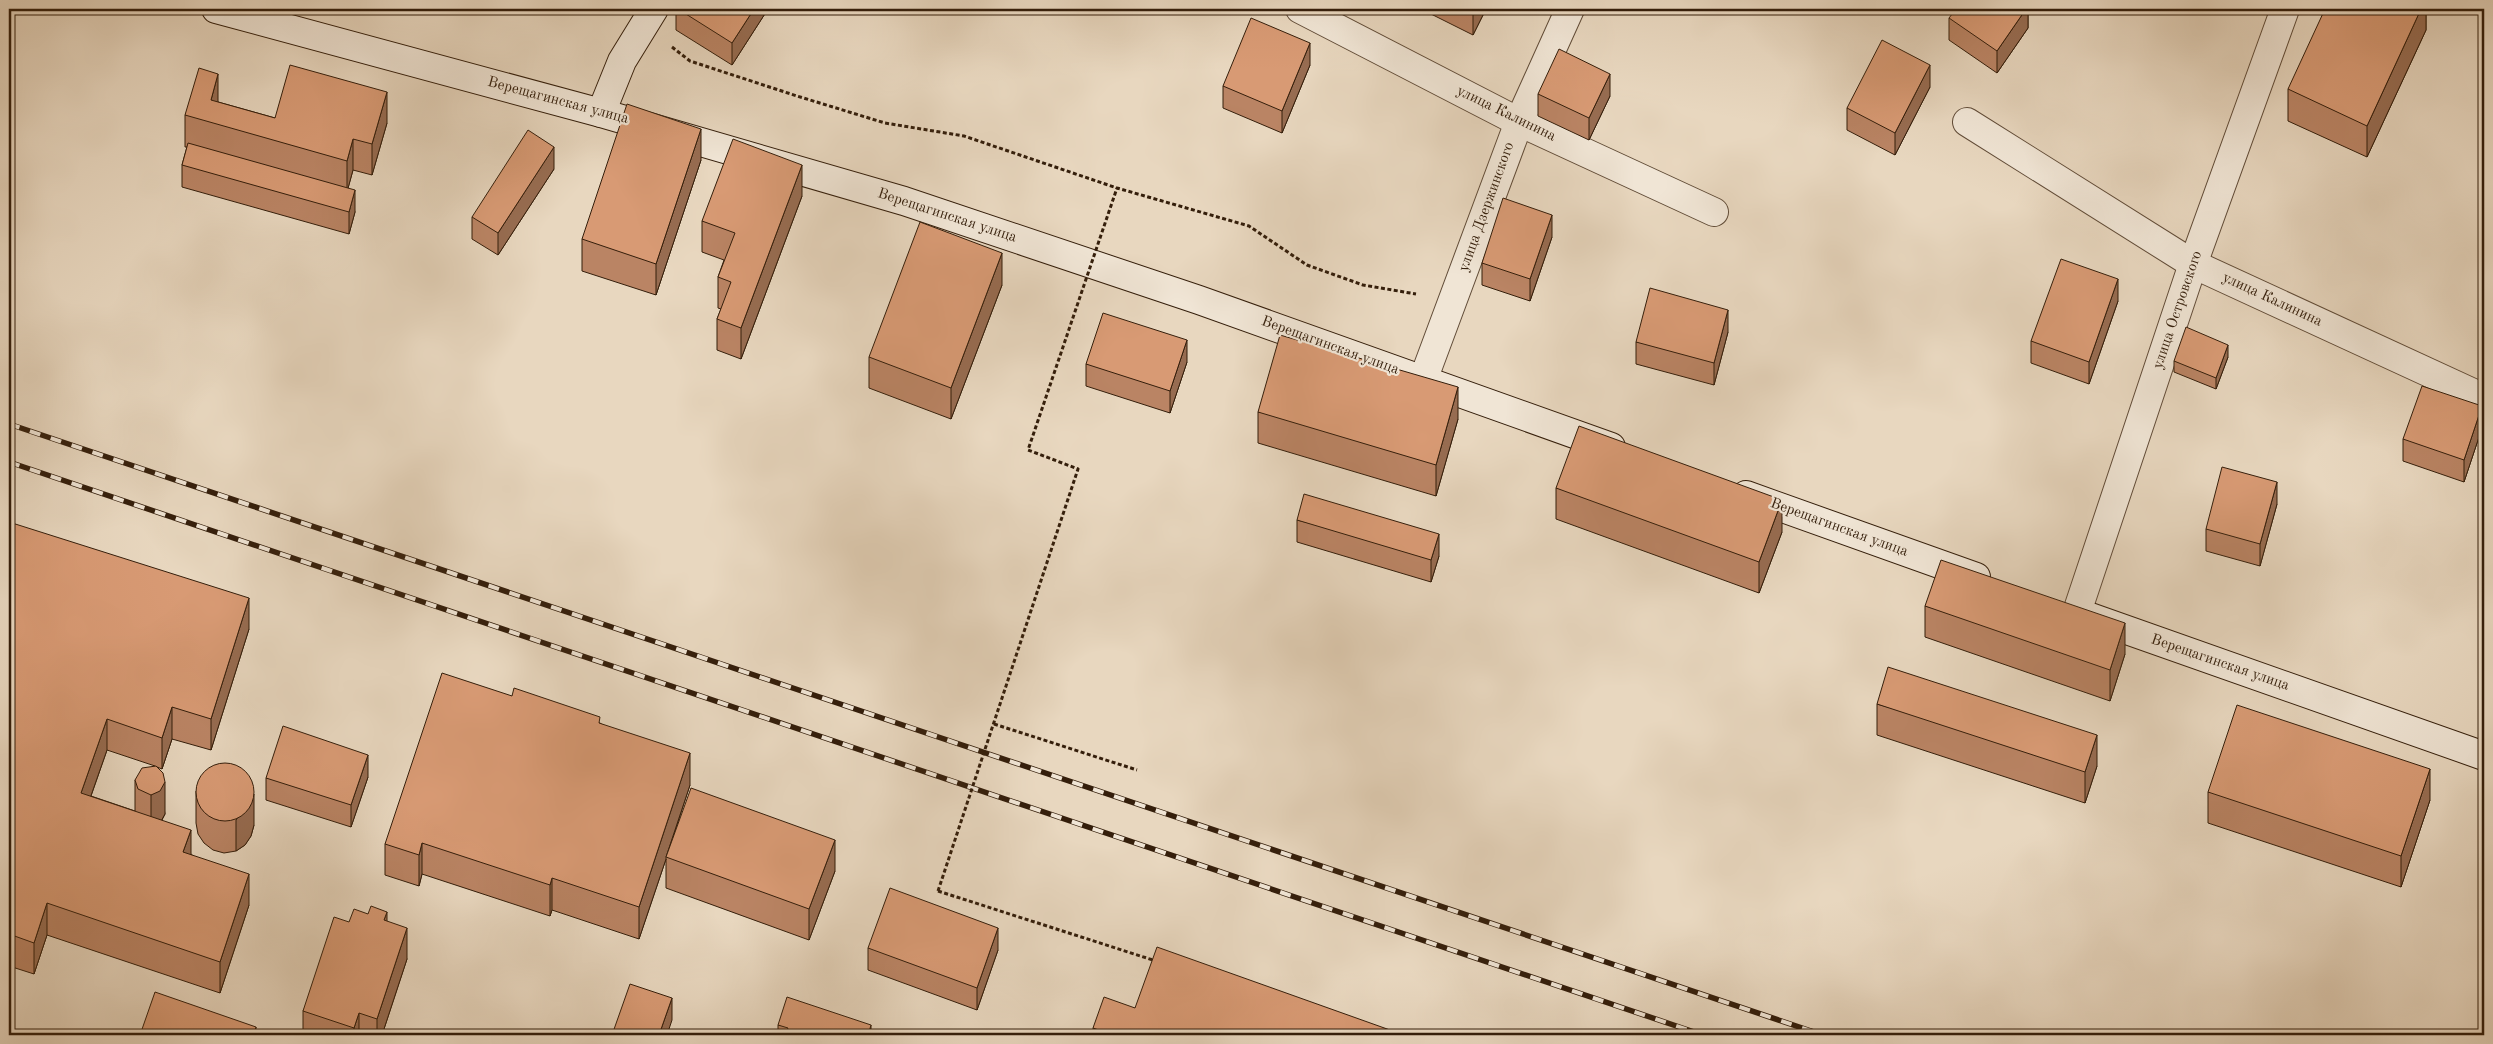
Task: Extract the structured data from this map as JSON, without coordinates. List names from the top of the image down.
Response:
{
  "streets": {
    "main road": [
      "Верещагинская улица",
      "улица Калинина",
      "улица Дзержинского",
      "улица Островского"
    ]
  },
  "crossings": [
    ["Верещагинская улица", "улица Дзержинского"],
    ["Верещагинская улица", "улица Островского"],
    ["улица Калинина", "улица Дзержинского"],
    ["улица Калинина", "улица Островского"]
  ]
}
